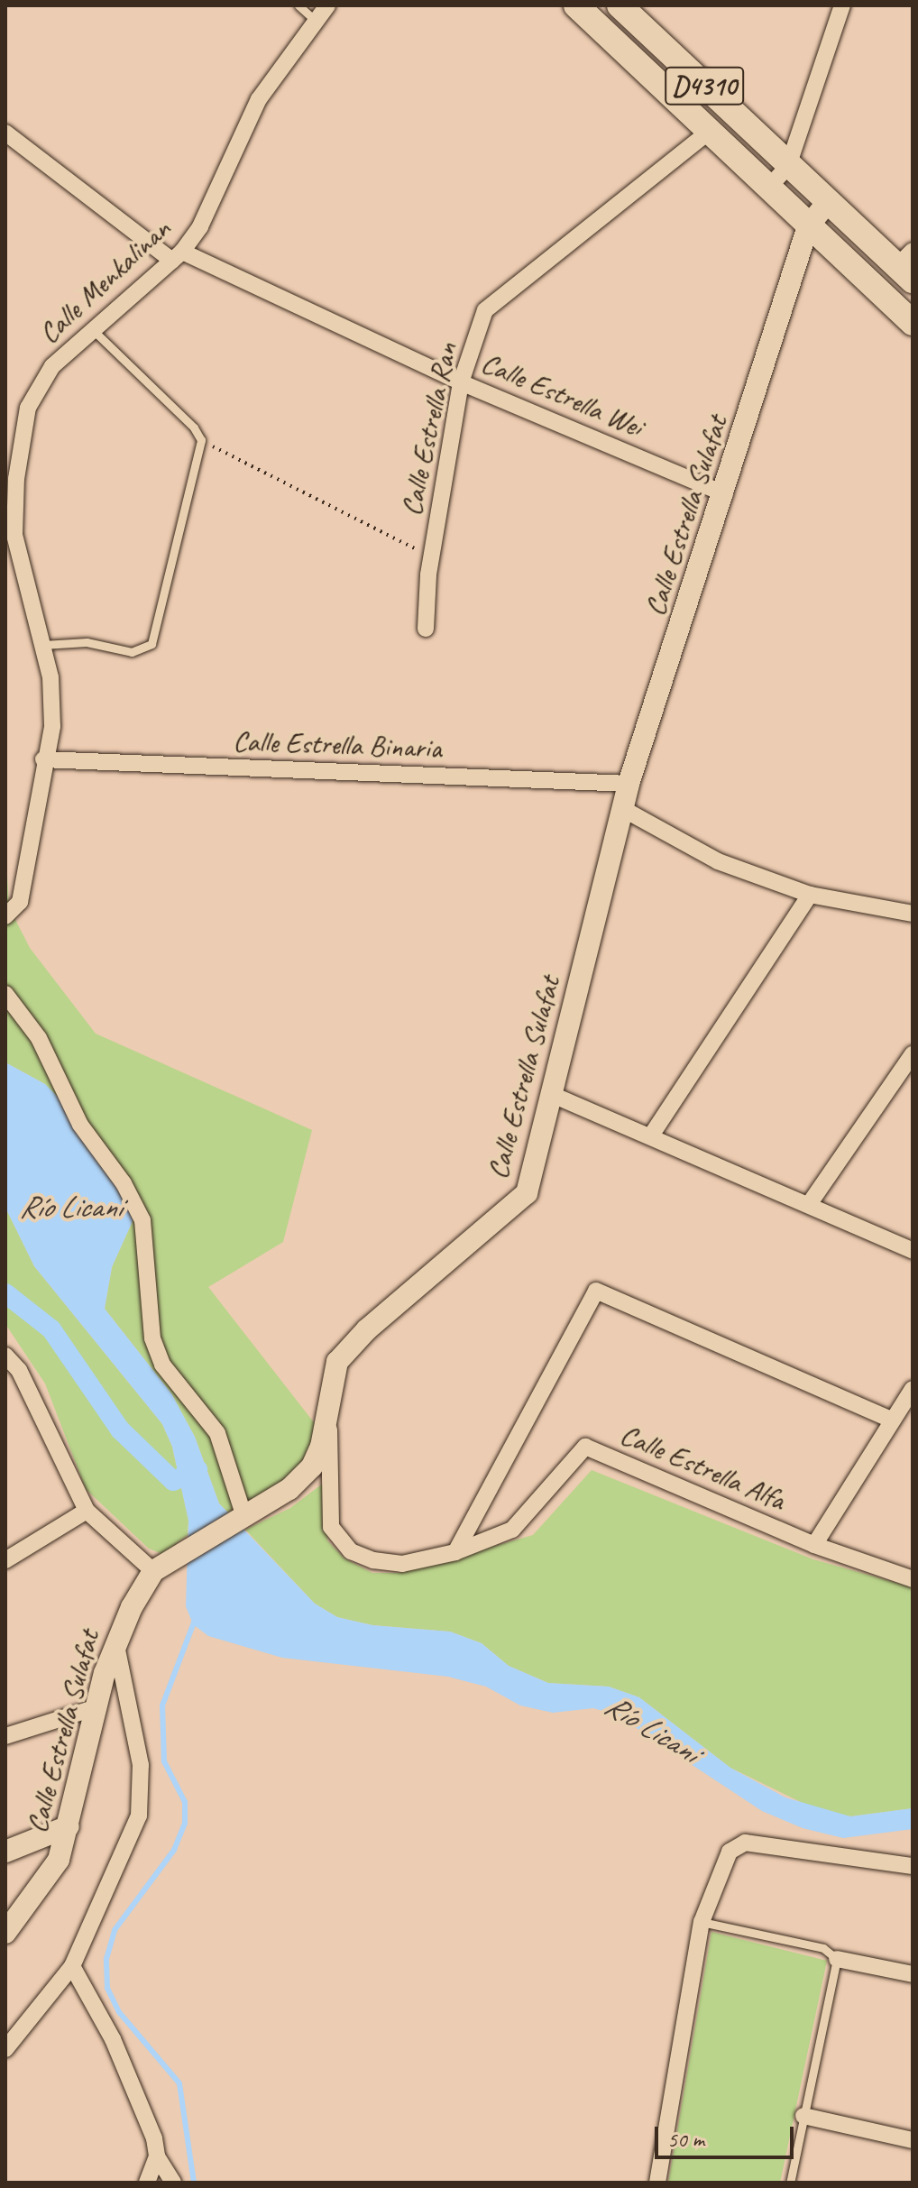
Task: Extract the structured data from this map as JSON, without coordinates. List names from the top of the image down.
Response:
{
  "streets": {
    "main road": ["D4310"],
    "street": [
      "Calle Menkalinan",
      "Calle Estrella Wei",
      "Calle Estrella Ran",
      "Calle Estrella Sulafat",
      "Calle Estrella Binaria",
      "Calle Estrella Alfa"
    ]
  },
  "crossings": [
    ["D4310", "Calle Estrella Ran"],
    ["D4310", "Calle Estrella Sulafat"],
    ["Calle Menkalinan", "Calle Estrella Wei"],
    ["Calle Menkalinan", "Calle Estrella Binaria"],
    ["Calle Estrella Wei", "Calle Estrella Ran"],
    ["Calle Estrella Wei", "Calle Estrella Sulafat"],
    ["Calle Estrella Sulafat", "Calle Estrella Binaria"],
    ["Calle Estrella Sulafat", "Calle Estrella Alfa"]
  ],
  "water": ["Río Licani"],
  "scale_bar": "50 m"
}
